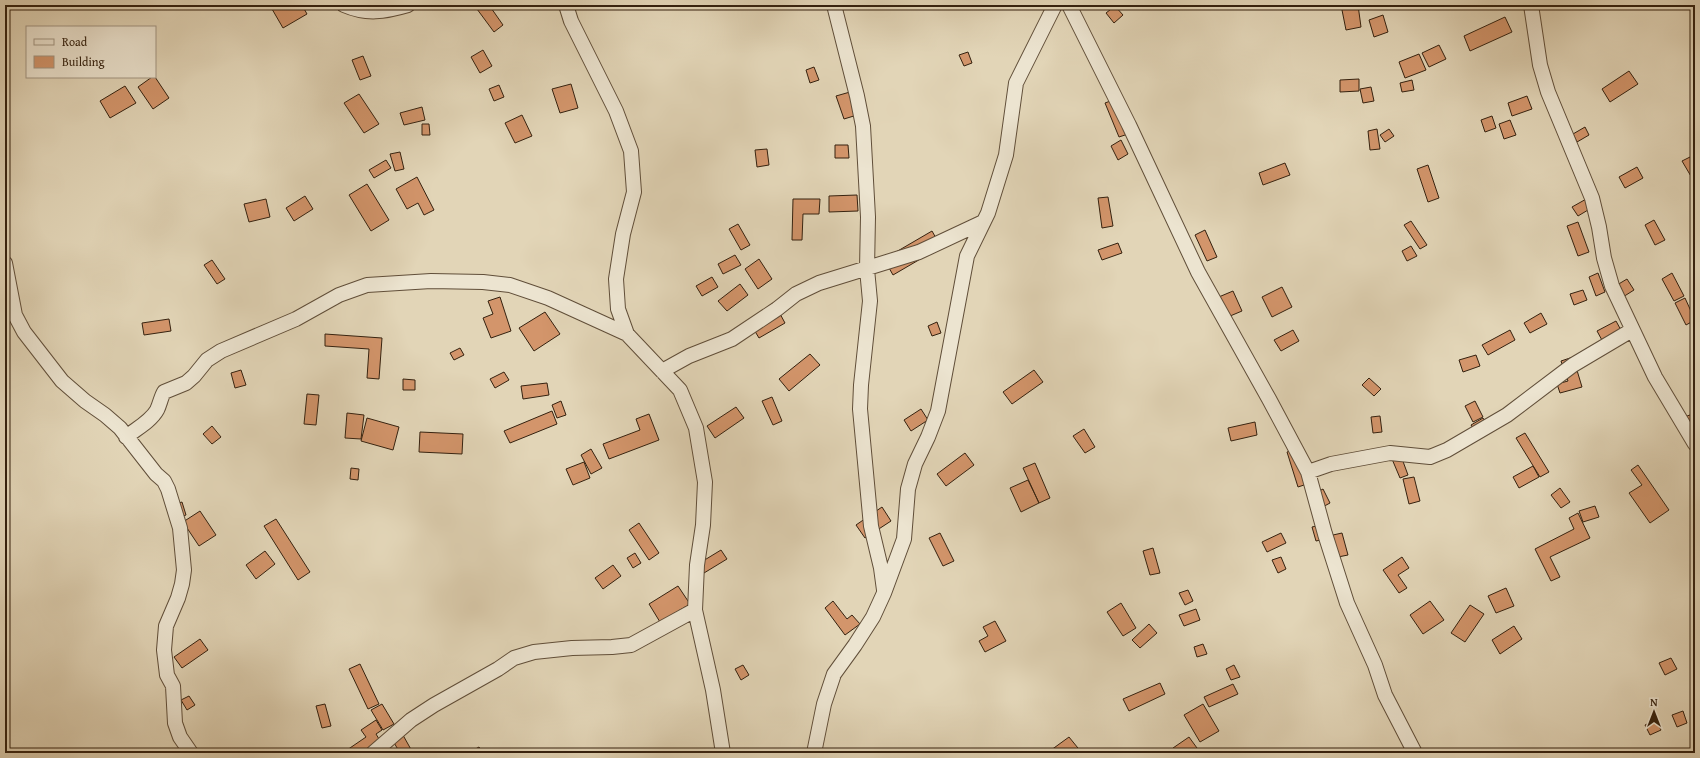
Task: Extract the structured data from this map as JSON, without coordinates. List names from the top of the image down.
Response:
{
  "legend": ["Road", "Building"],
  "north": "top"
}
